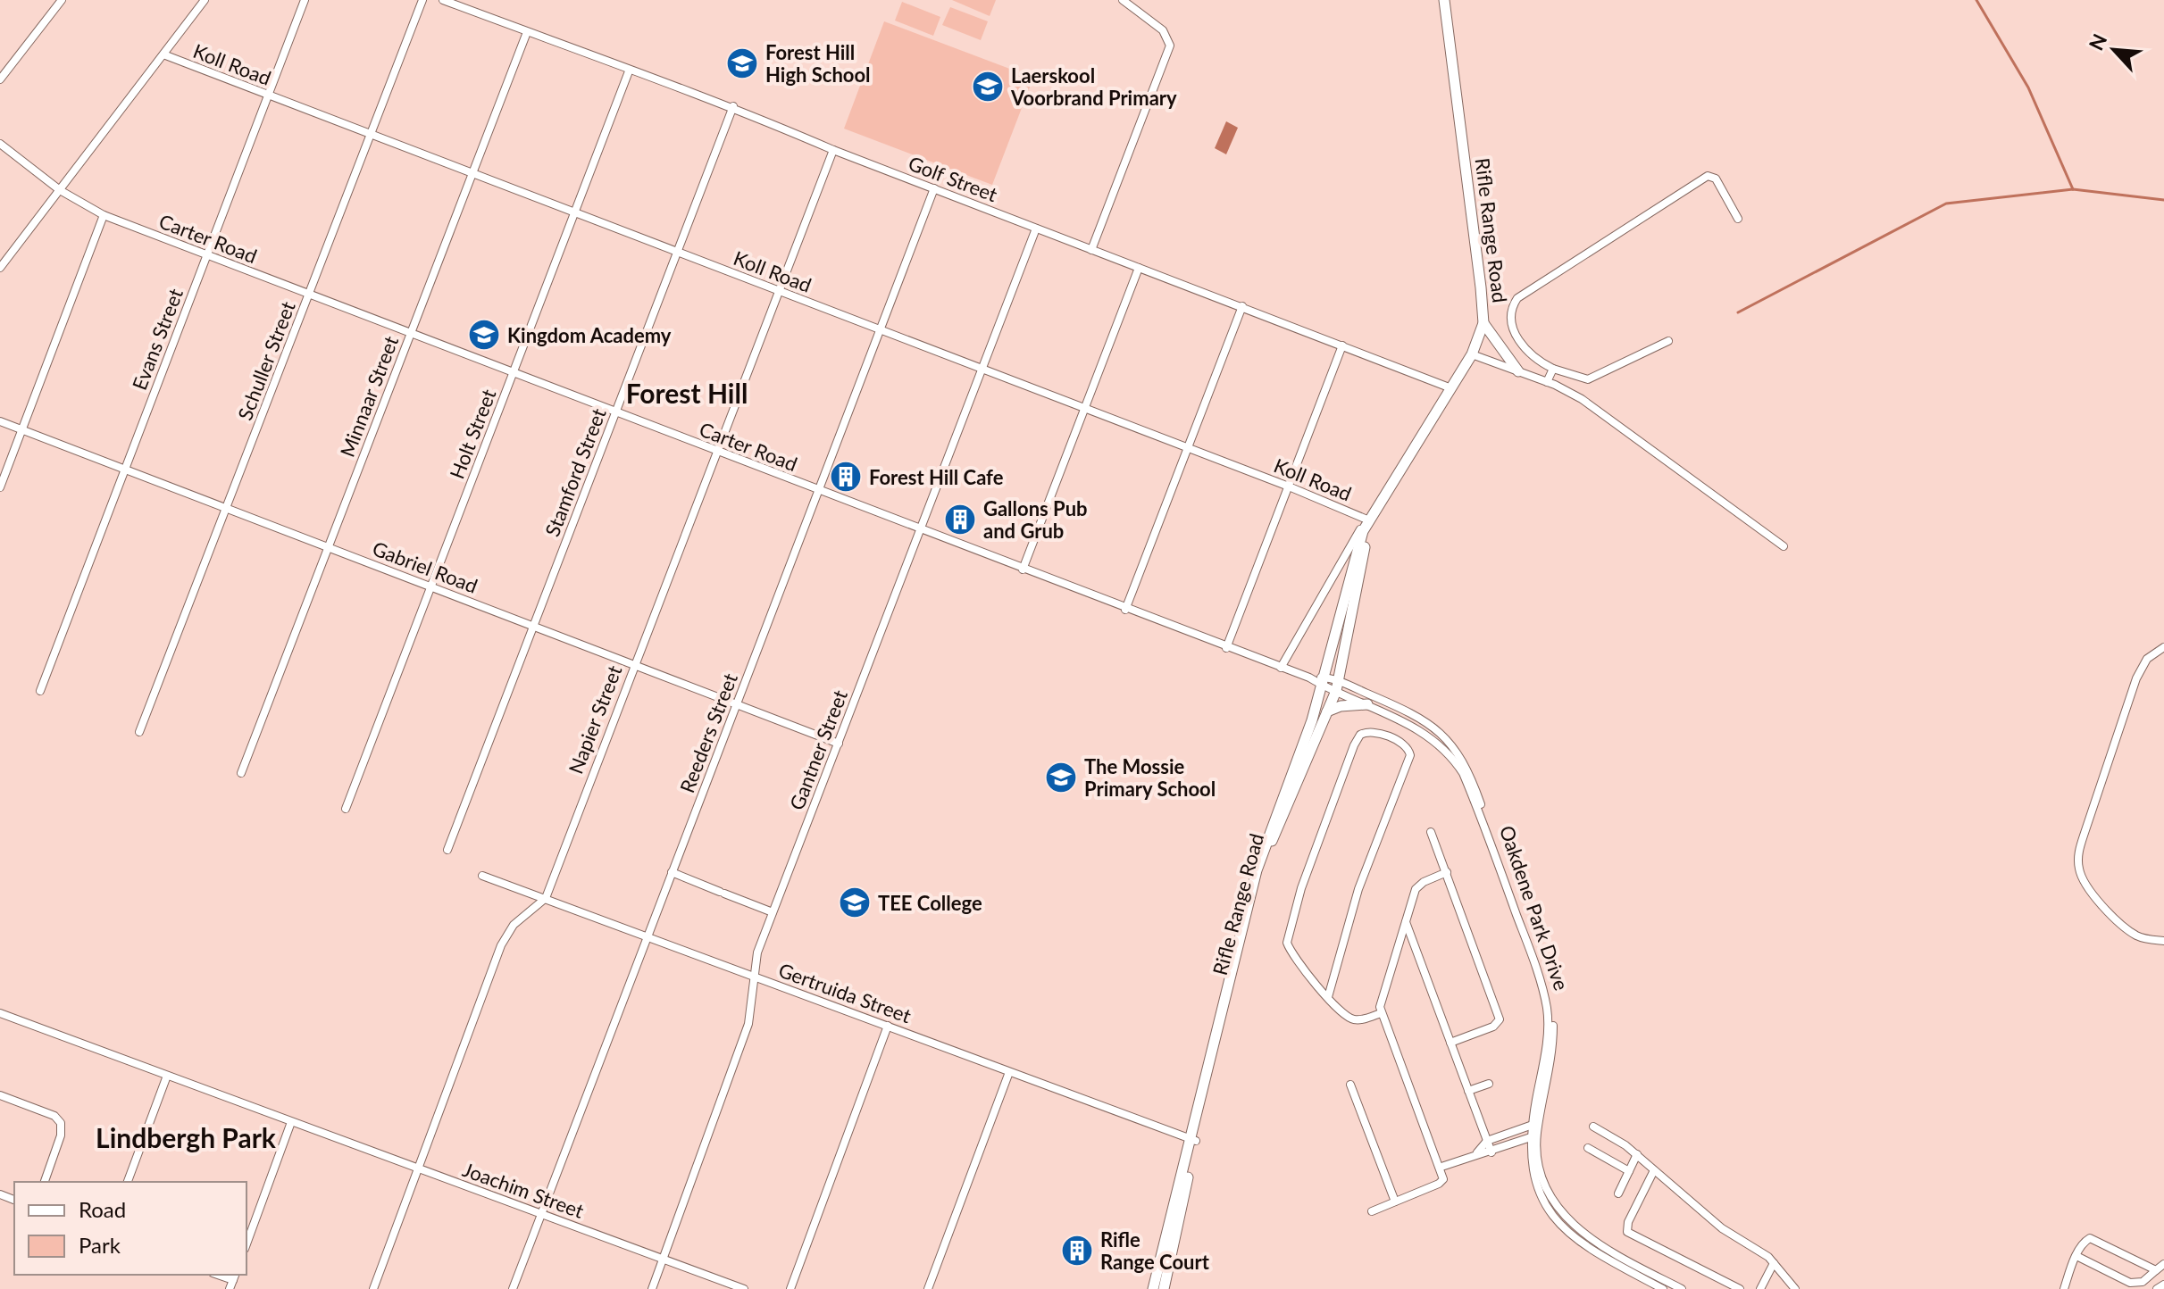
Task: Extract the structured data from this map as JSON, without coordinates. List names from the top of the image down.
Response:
{
  "streets": {
    "main road": ["Rifle Range Road"],
    "street": [
      "Koll Road",
      "Golf Street",
      "Carter Road",
      "Evans Street",
      "Schuller Street",
      "Minnaar Street",
      "Holt Street",
      "Stamford Street",
      "Gabriel Road",
      "Napier Street",
      "Reeders Street",
      "Gantner Street",
      "Oakdene Park Drive",
      "Gertruida Street",
      "Joachim Street"
    ]
  },
  "crossings": [
    ["Koll Road", "Rifle Range Road"],
    ["Koll Road", "Evans Street"],
    ["Koll Road", "Schuller Street"],
    ["Koll Road", "Minnaar Street"],
    ["Koll Road", "Holt Street"],
    ["Koll Road", "Stamford Street"],
    ["Koll Road", "Napier Street"],
    ["Koll Road", "Reeders Street"],
    ["Koll Road", "Gantner Street"],
    ["Golf Street", "Rifle Range Road"],
    ["Golf Street", "Minnaar Street"],
    ["Golf Street", "Holt Street"],
    ["Golf Street", "Stamford Street"],
    ["Golf Street", "Napier Street"],
    ["Golf Street", "Reeders Street"],
    ["Golf Street", "Gantner Street"],
    ["Rifle Range Road", "Carter Road"],
    ["Rifle Range Road", "Oakdene Park Drive"],
    ["Rifle Range Road", "Gertruida Street"],
    ["Carter Road", "Evans Street"],
    ["Carter Road", "Schuller Street"],
    ["Carter Road", "Minnaar Street"],
    ["Carter Road", "Holt Street"],
    ["Carter Road", "Stamford Street"],
    ["Carter Road", "Napier Street"],
    ["Carter Road", "Reeders Street"],
    ["Carter Road", "Gantner Street"],
    ["Carter Road", "Oakdene Park Drive"],
    ["Evans Street", "Gabriel Road"],
    ["Schuller Street", "Gabriel Road"],
    ["Minnaar Street", "Gabriel Road"],
    ["Holt Street", "Gabriel Road"],
    ["Stamford Street", "Gabriel Road"],
    ["Gabriel Road", "Napier Street"],
    ["Gabriel Road", "Reeders Street"],
    ["Gabriel Road", "Gantner Street"],
    ["Napier Street", "Gertruida Street"],
    ["Napier Street", "Joachim Street"],
    ["Reeders Street", "Gertruida Street"],
    ["Reeders Street", "Joachim Street"],
    ["Gantner Street", "Gertruida Street"],
    ["Gantner Street", "Joachim Street"]
  ],
  "districts": ["Forest Hill", "Lindbergh Park"],
  "places": {
    "school or university": [
      "Forest Hill High School",
      "Laerskool Voorbrand Primary",
      "Kingdom Academy",
      "The Mossie Primary School",
      "TEE College"
    ],
    "building": ["Forest Hill Cafe", "Gallons Pub and Grub", "Rifle Range Court"]
  },
  "legend": ["Road", "Park"],
  "north": "top left"
}
